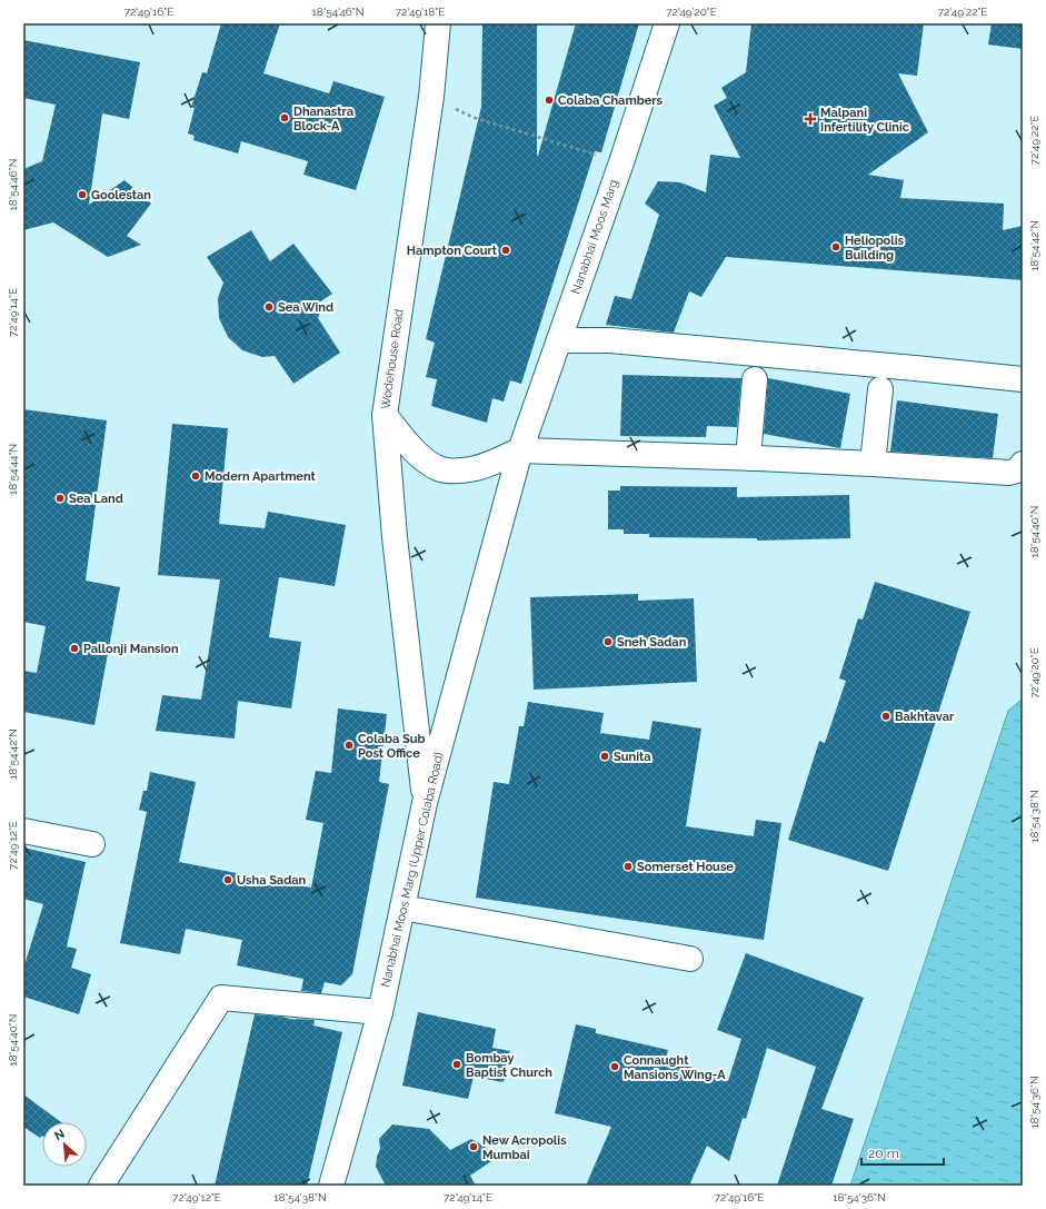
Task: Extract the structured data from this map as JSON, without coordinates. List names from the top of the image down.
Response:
{
  "streets": {
    "main road": ["Nanabhai Moos Marg", "Wodehouse Road", "Nanabhai Moos Marg (Upper Colaba Road)"]
  },
  "crossings": [
    ["Nanabhai Moos Marg", "Nanabhai Moos Marg (Upper Colaba Road)"],
    ["Wodehouse Road", "Nanabhai Moos Marg (Upper Colaba Road)"]
  ],
  "places": {
    "other": [
      "Colaba Chambers",
      "Dhanastra Block-A",
      "Goolestan",
      "Heliopolis Building",
      "Hampton Court",
      "Sea Wind",
      "Modern Apartment",
      "Sea Land",
      "Sneh Sadan",
      "Pallonji Mansion",
      "Bakhtavar",
      "Colaba Sub Post Office",
      "Sunita",
      "Somerset House",
      "Usha Sadan",
      "Bombay Baptist Church",
      "Connaught Mansions Wing-A",
      "New Acropolis Mumbai"
    ],
    "health": ["Malpani Infertility Clinic"]
  },
  "scale_bar": "20 m",
  "north": "top left",
  "coordinates": [
    "72°49'16\"E",
    "18°54'46\"N",
    "72°49'18\"E",
    "72°49'20\"E",
    "72°49'22\"E",
    "18°54'42\"N",
    "72°49'14\"E",
    "18°54'44\"N",
    "18°54'40\"N",
    "18°54'38\"N",
    "72°49'12\"E",
    "18°54'36\"N"
  ]
}
